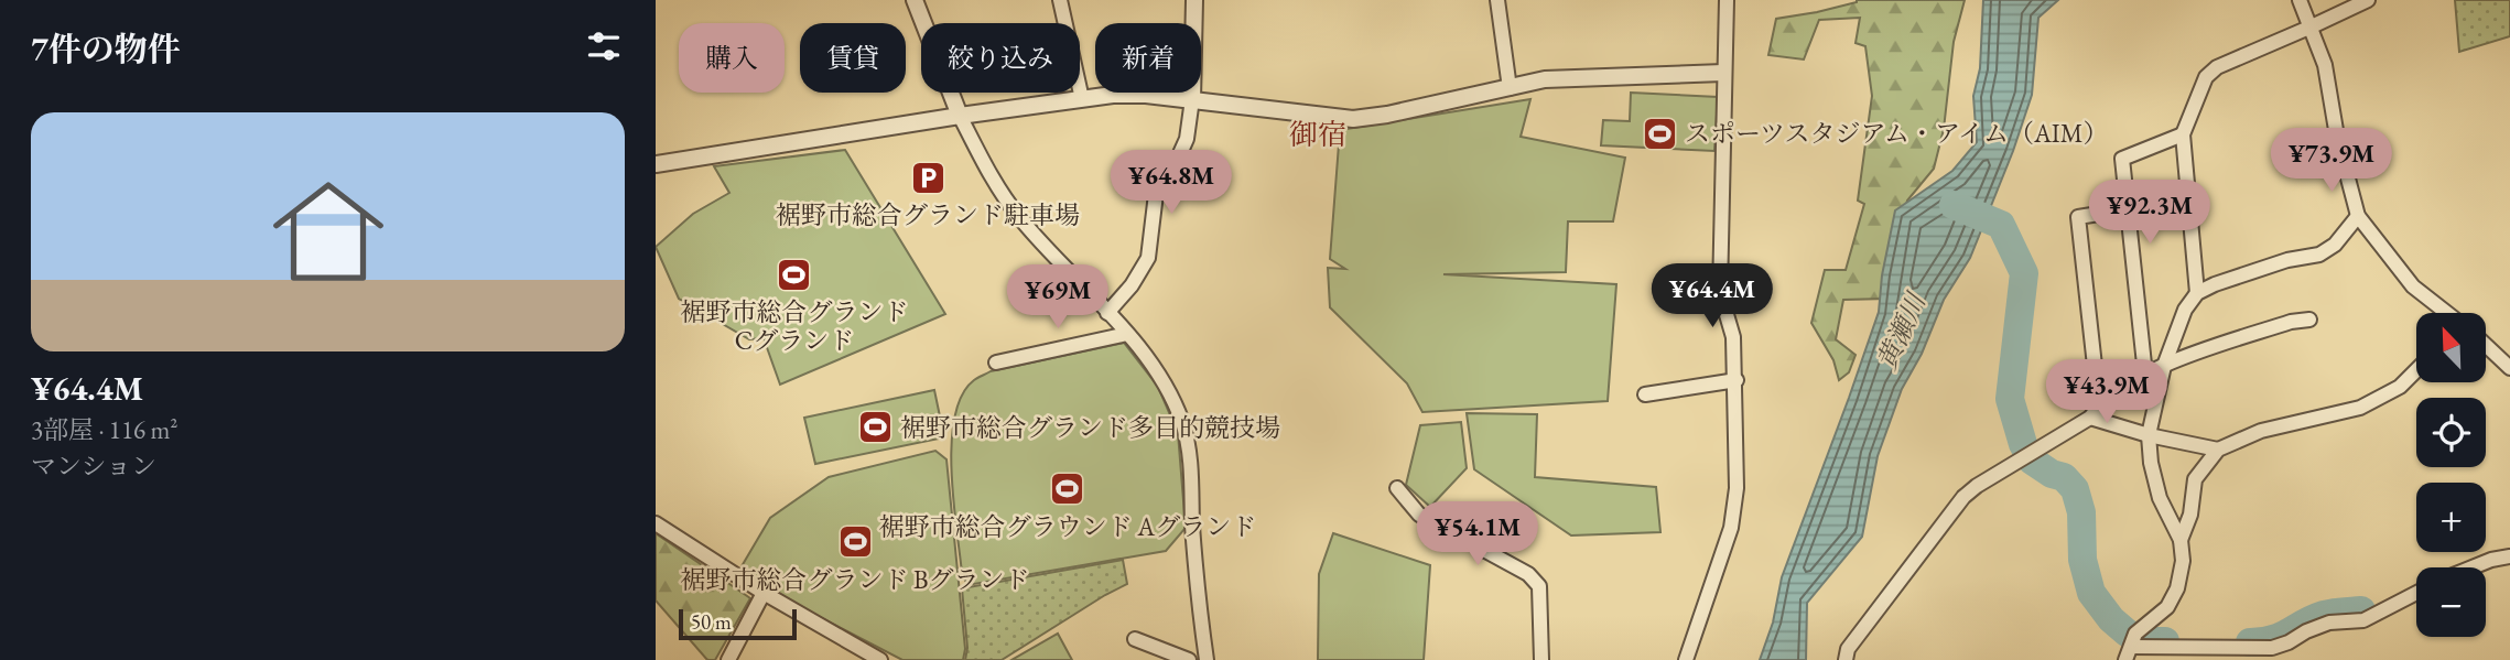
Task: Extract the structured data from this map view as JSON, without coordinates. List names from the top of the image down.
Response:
{
  "districts": ["御宿"],
  "water": ["黄瀬川"],
  "places": {
    "sports": [
      "スポーツスタジアム・アイム（AIM）",
      "裾野市総合グランド Cグランド",
      "裾野市総合グランド多目的競技場",
      "裾野市総合グラウンド Aグランド",
      "裾野市総合グランド Bグランド"
    ],
    "parking": ["裾野市総合グランド駐車場"]
  },
  "scale_bar": "50 m",
  "north": "top left",
  "page": {
    "heading": "7件の物件",
    "chip": [
      "購入",
      "賃貸",
      "絞り込み",
      "新着"
    ],
    "list": [
      {
        "name": "¥64.4M",
        "note": "3部屋 · 116 m² · マンション"
      }
    ],
    "price": [
      "¥73.9M",
      "¥64.8M",
      "¥92.3M",
      "¥64.4M",
      "¥69M",
      "¥43.9M",
      "¥54.1M"
    ],
    "map_buttons": ["+", "−"],
    "scale": "50 m"
  }
}
